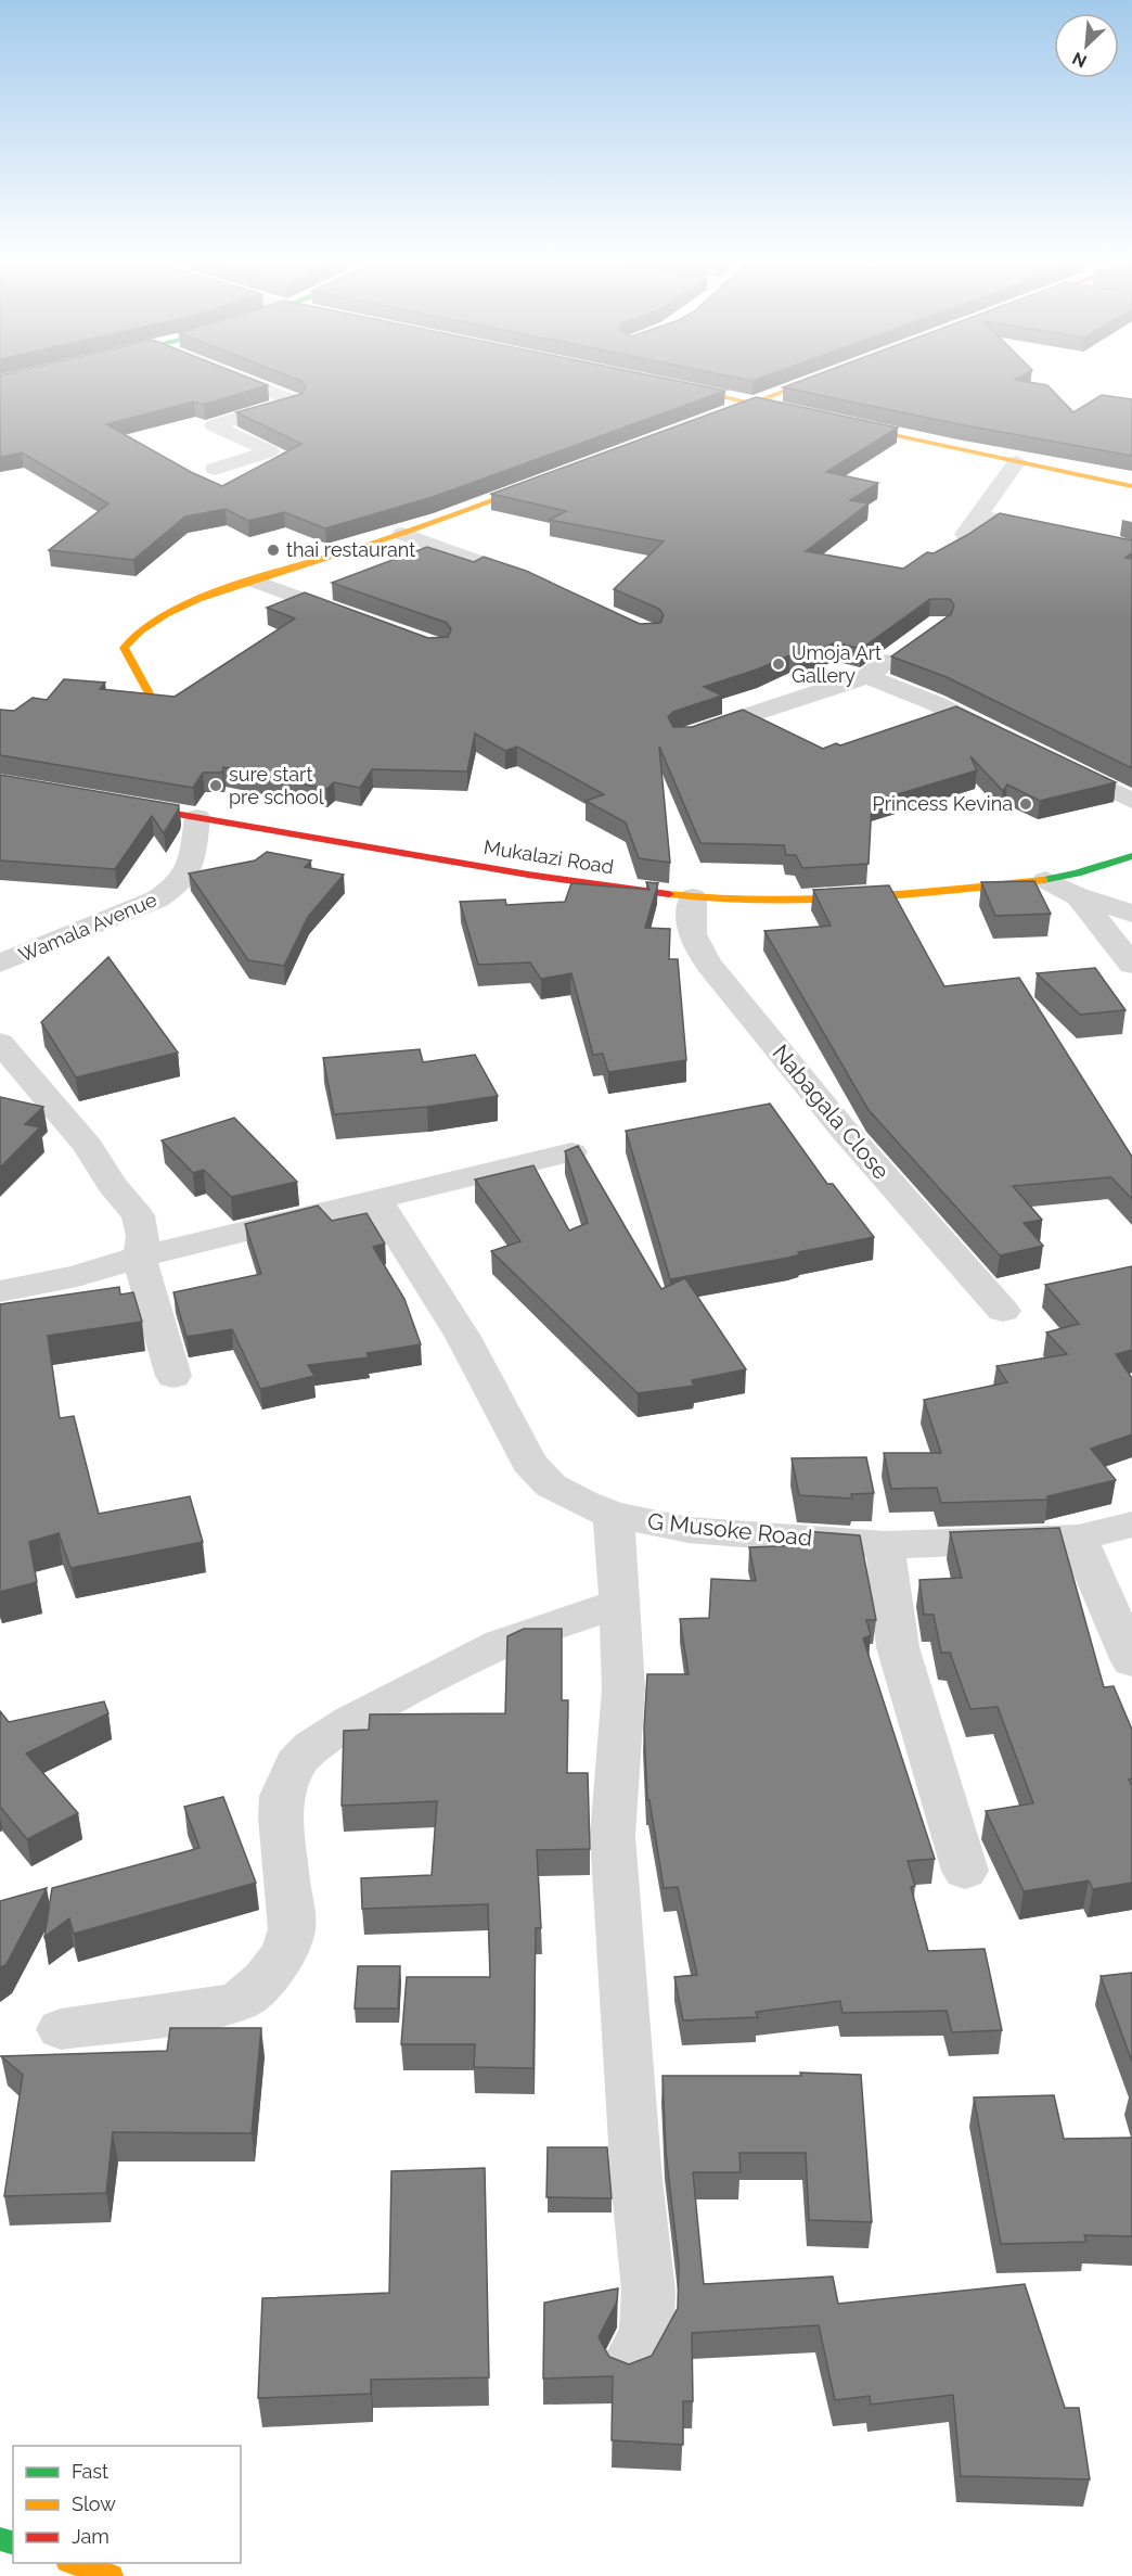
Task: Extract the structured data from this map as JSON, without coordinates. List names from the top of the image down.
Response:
{
  "streets": {
    "main road": ["Mukalazi Road"],
    "street": ["Wamala Avenue", "Nabagala Close", "G Musoke Road"]
  },
  "crossings": [
    ["Mukalazi Road", "Wamala Avenue"],
    ["Mukalazi Road", "Nabagala Close"]
  ],
  "places": [
    "thai restaurant",
    "Umoja Art Gallery",
    "sure start pre school",
    "Princess Kevina"
  ],
  "legend": ["Fast", "Slow", "Jam"],
  "north": "bottom left"
}
